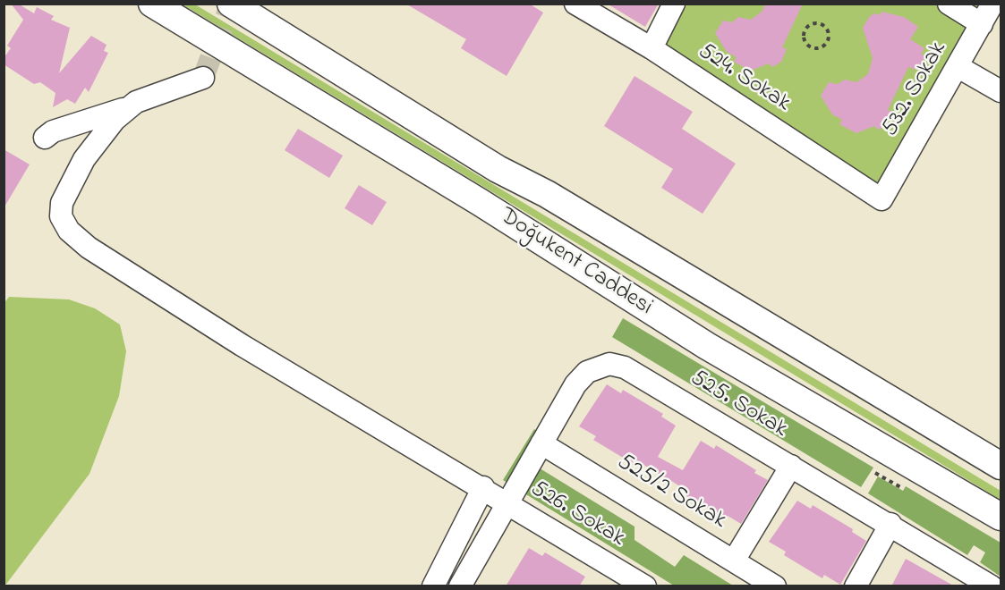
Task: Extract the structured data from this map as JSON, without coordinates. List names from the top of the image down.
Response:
{
  "streets": {
    "main road": ["Doğukent Caddesi"],
    "street": [
      "524. Sokak",
      "532. Sokak",
      "525. Sokak",
      "525/2 Sokak",
      "526. Sokak"
    ]
  },
  "crossings": [
    ["524. Sokak", "532. Sokak"],
    ["525. Sokak", "525/2 Sokak"],
    ["525. Sokak", "526. Sokak"]
  ]
}
